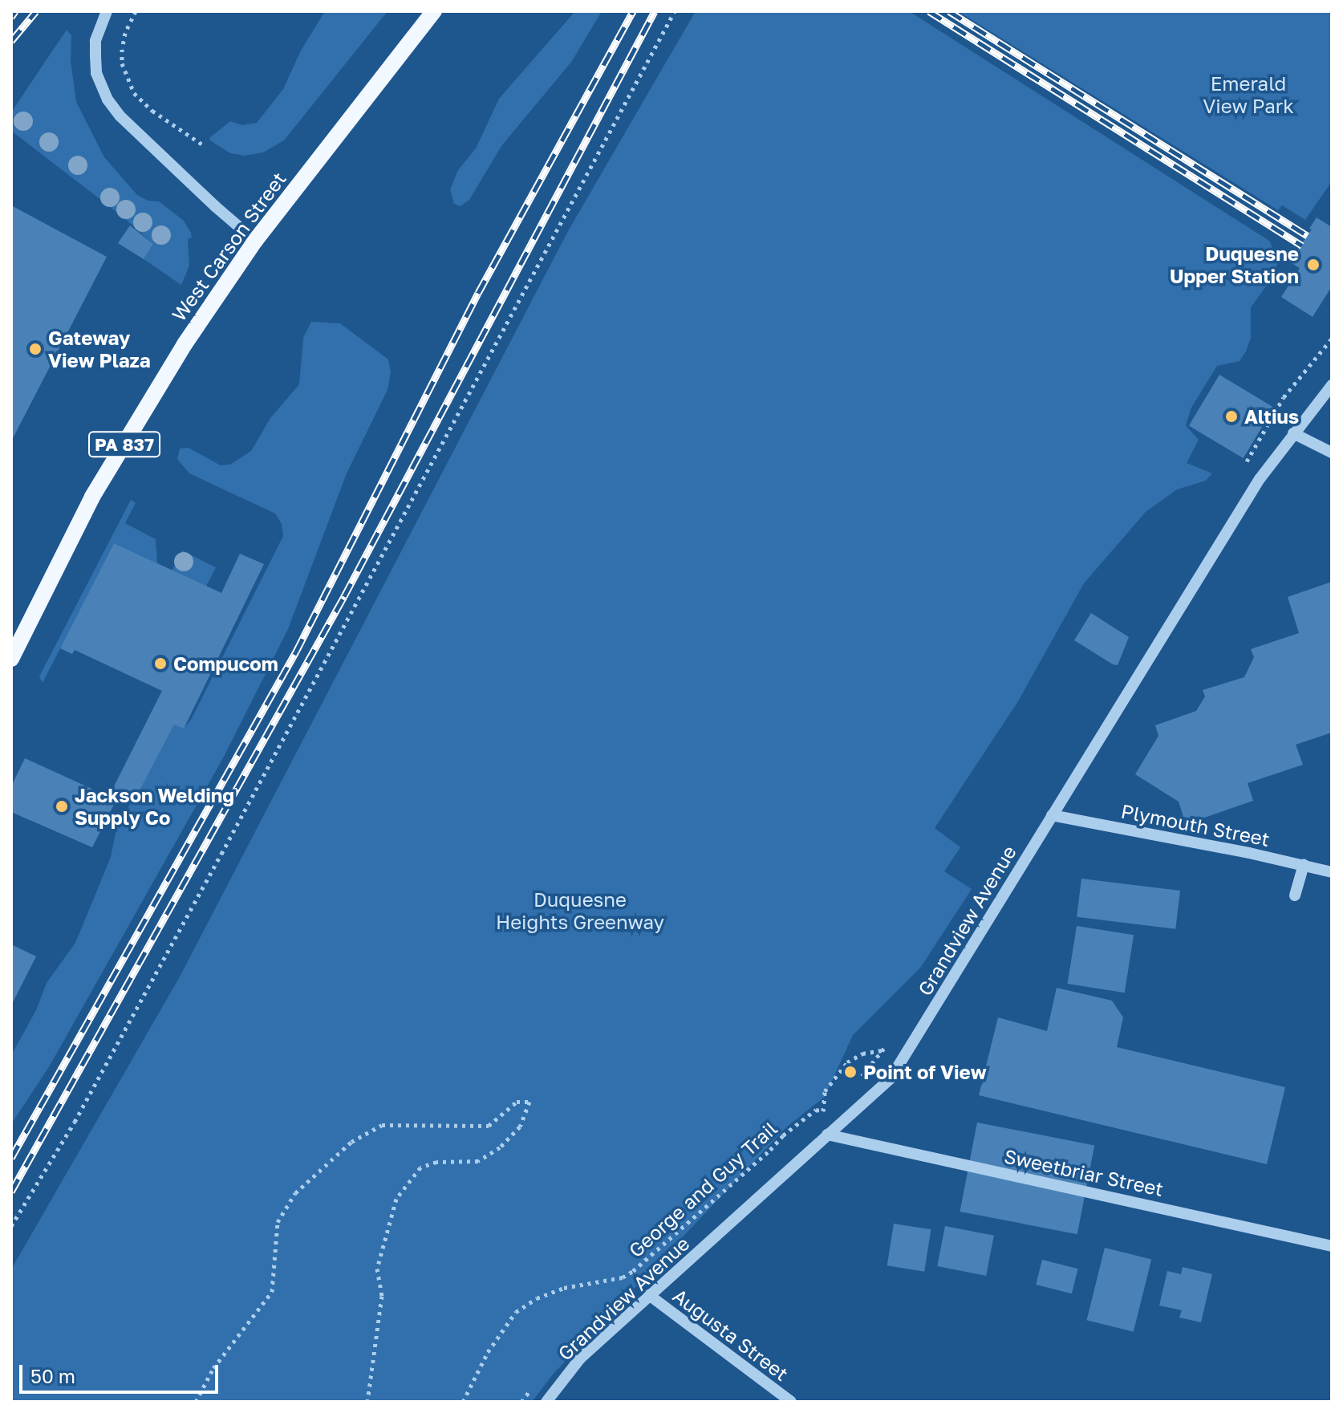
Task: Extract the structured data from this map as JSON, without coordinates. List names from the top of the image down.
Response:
{
  "streets": {
    "main road": ["West Carson Street", "PA 837"],
    "street": [
      "Plymouth Street",
      "Grandview Avenue",
      "Sweetbriar Street",
      "Augusta Street"
    ],
    "path": ["George and Guy Trail"]
  },
  "crossings": [
    ["Plymouth Street", "Grandview Avenue"],
    ["Grandview Avenue", "Sweetbriar Street"],
    ["Grandview Avenue", "Augusta Street"]
  ],
  "parks": ["Emerald View Park", "Duquesne Heights Greenway"],
  "places": [
    "Duquesne Upper Station",
    "Gateway View Plaza",
    "Altius",
    "Compucom",
    "Jackson Welding Supply Co",
    "Point of View"
  ],
  "scale_bar": "50 m"
}
